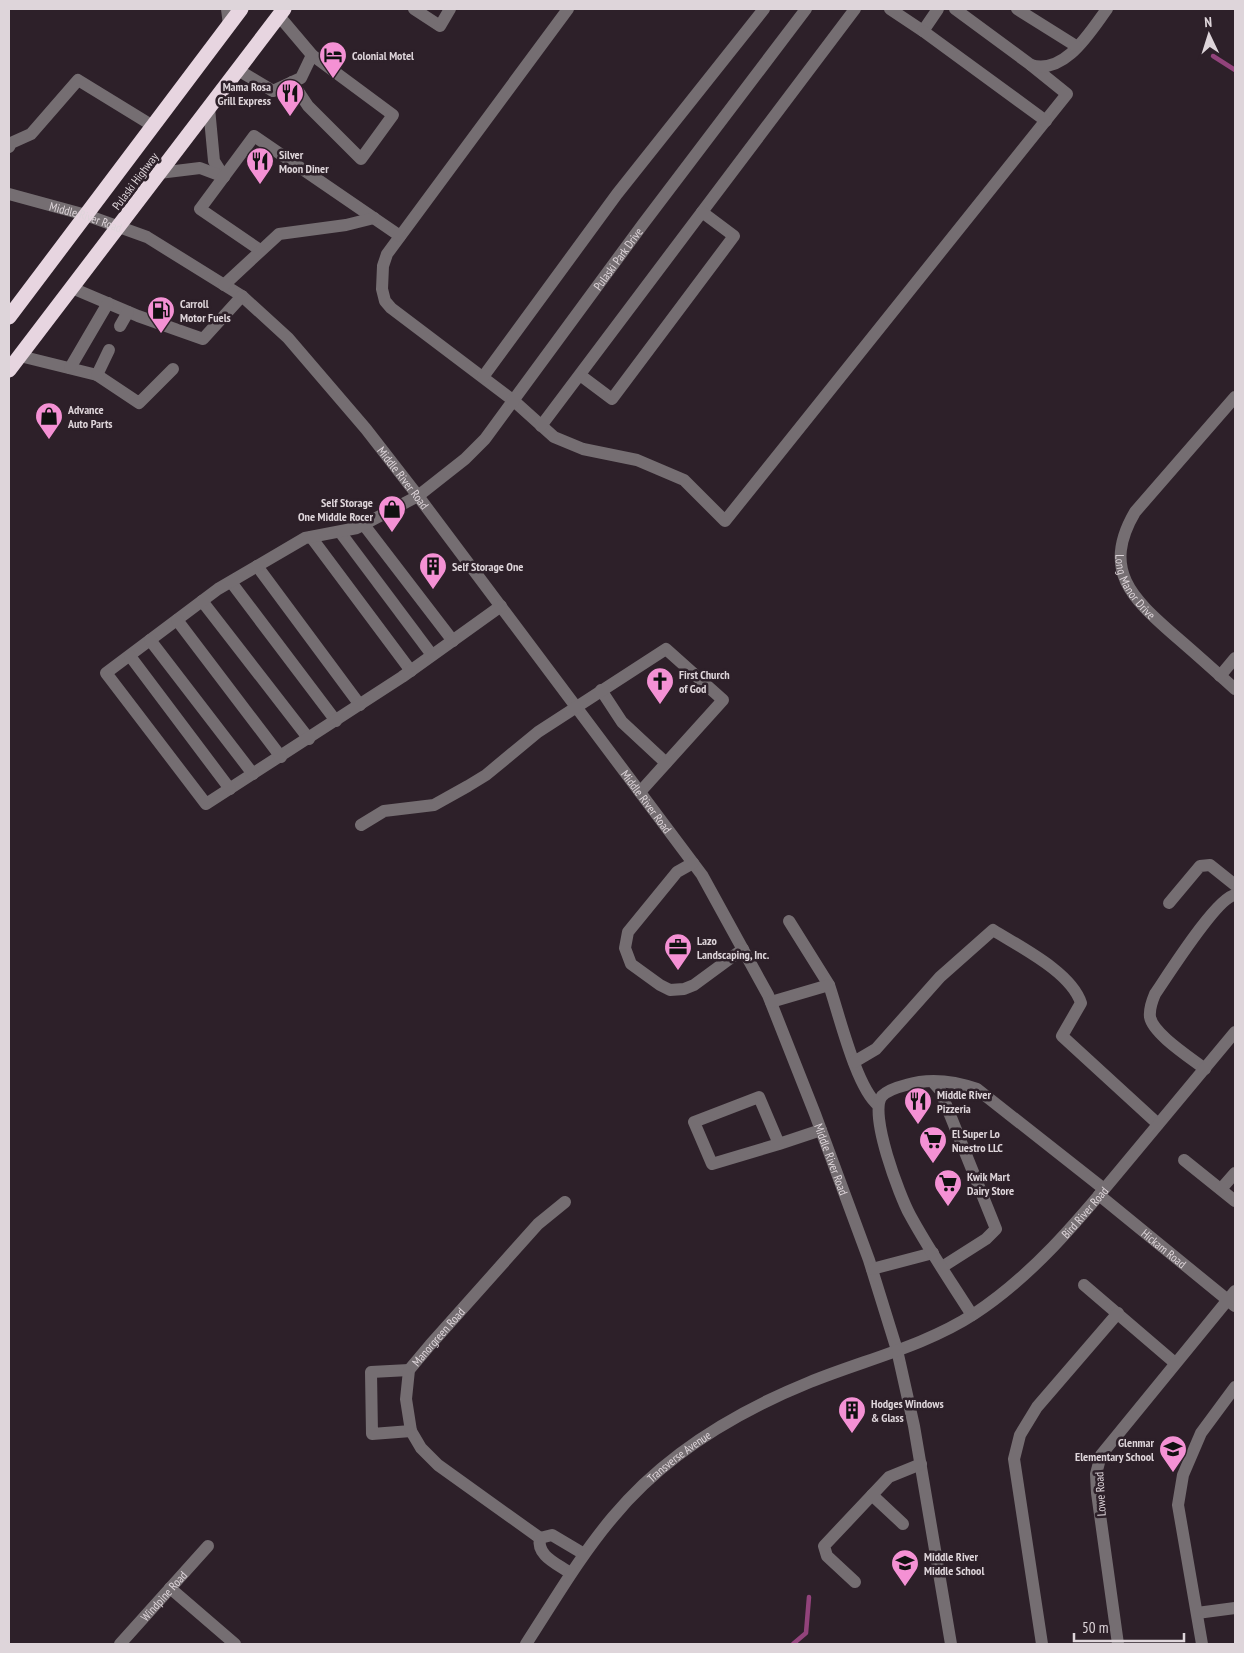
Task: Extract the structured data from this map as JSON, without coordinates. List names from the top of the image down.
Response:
{
  "streets": {
    "highway": ["Pulaski Highway"],
    "street": [
      "Middle River Road",
      "Pulaski Park Drive",
      "Long Manor Drive",
      "Bird River Road",
      "Hickam Road",
      "Manorgreen Road",
      "Transverse Avenue",
      "Lowe Road",
      "Windpine Road"
    ]
  },
  "crossings": [
    ["Pulaski Highway", "Middle River Road"],
    ["Middle River Road", "Pulaski Park Drive"],
    ["Middle River Road", "Bird River Road"],
    ["Middle River Road", "Transverse Avenue"],
    ["Bird River Road", "Hickam Road"],
    ["Bird River Road", "Transverse Avenue"],
    ["Hickam Road", "Lowe Road"],
    ["Manorgreen Road", "Transverse Avenue"]
  ],
  "places": {
    "hotel": ["Colonial Motel"],
    "restaurant": ["Mama Rosa Grill Express", "Silver Moon Diner", "Middle River Pizzeria"],
    "fuel station": ["Carroll Motor Fuels"],
    "shop": ["Advance Auto Parts", "Self Storage One Middle Rocer"],
    "building": ["Self Storage One", "Hodges Windows & Glass"],
    "church": ["First Church of God"],
    "office": ["Lazo Landscaping, Inc."],
    "supermarket": ["El Super Lo Nuestro LLC", "Kwik Mart Dairy Store"],
    "school or university": ["Glenmar Elementary School", "Middle River Middle School"]
  },
  "scale_bar": "50 m",
  "north": "top"
}
